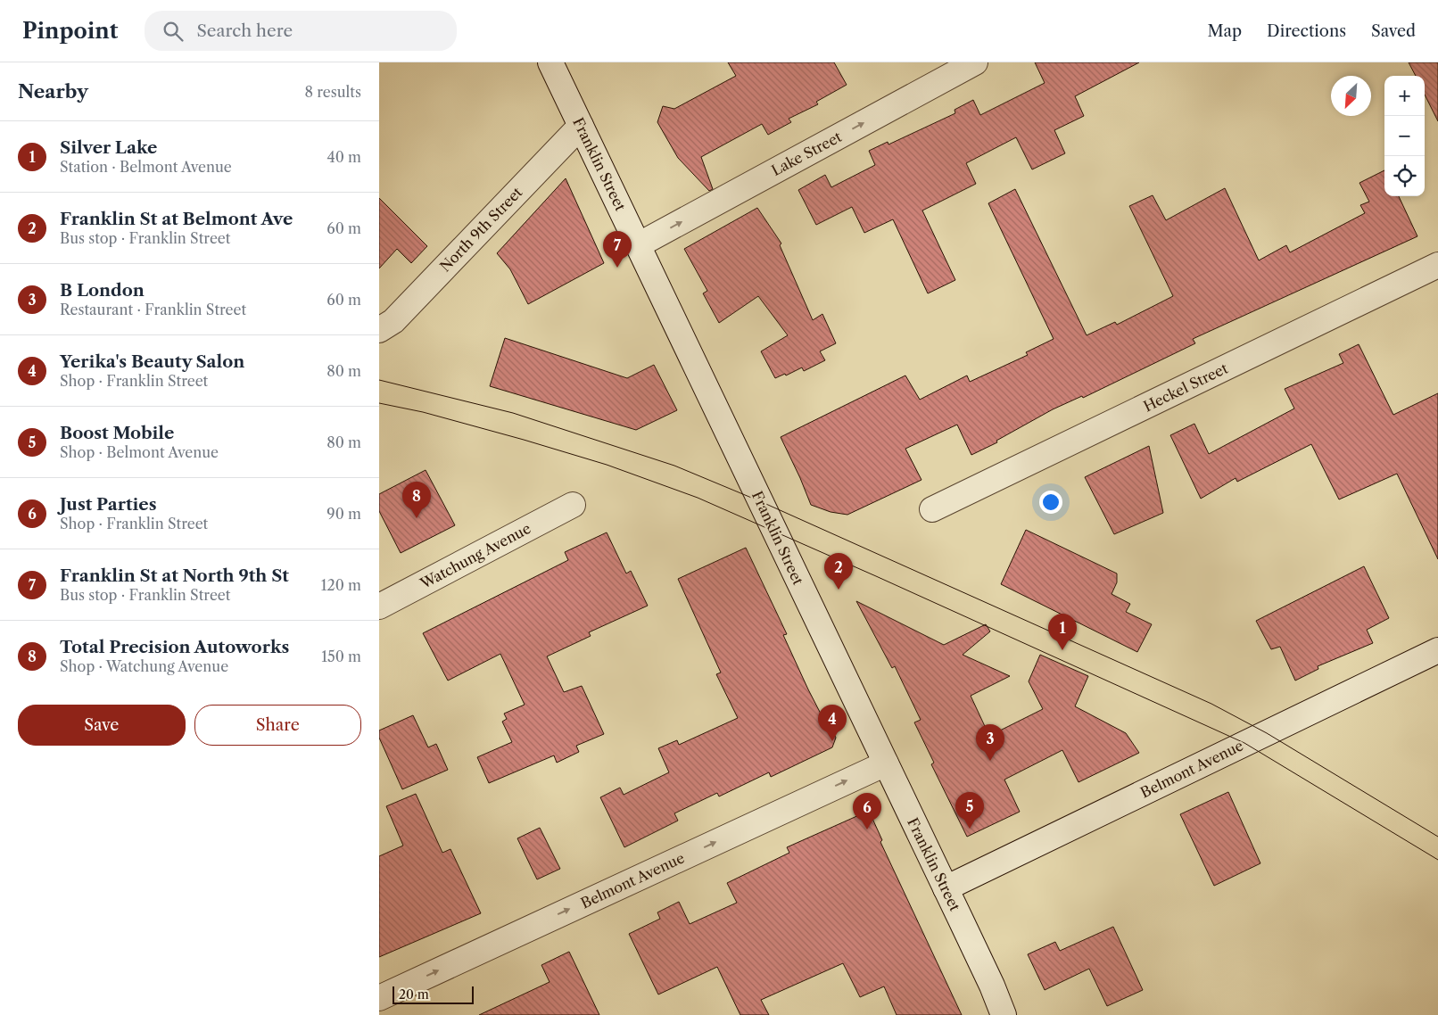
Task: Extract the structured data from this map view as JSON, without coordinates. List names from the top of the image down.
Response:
{
  "streets": {
    "street": [
      "Lake Street",
      "Franklin Street",
      "North 9th Street",
      "Heckel Street",
      "Watchung Avenue",
      "Belmont Avenue"
    ]
  },
  "crossings": [
    ["Lake Street", "Franklin Street"],
    ["Franklin Street", "North 9th Street"],
    ["Franklin Street", "Belmont Avenue"]
  ],
  "one_way": ["Lake Street", "Belmont Avenue"],
  "scale_bar": "20 m",
  "north": "bottom left",
  "page": {
    "header": "Pinpoint",
    "search": "Search here",
    "nav": ["Map", "Directions", "Saved"],
    "heading": ["Nearby", "8 results"],
    "map_buttons": ["+", "−"],
    "list": [
      {
        "mark": "1",
        "name": "Silver Lake",
        "note": "Station · Belmont Avenue",
        "value": "40 m"
      },
      {
        "mark": "2",
        "name": "Franklin St at Belmont Ave",
        "note": "Bus stop · Franklin Street",
        "value": "60 m"
      },
      {
        "mark": "3",
        "name": "B London",
        "note": "Restaurant · Franklin Street",
        "value": "60 m"
      },
      {
        "mark": "4",
        "name": "Yerika's Beauty Salon",
        "note": "Shop · Franklin Street",
        "value": "80 m"
      },
      {
        "mark": "5",
        "name": "Boost Mobile",
        "note": "Shop · Belmont Avenue",
        "value": "80 m"
      },
      {
        "mark": "6",
        "name": "Just Parties",
        "note": "Shop · Franklin Street",
        "value": "90 m"
      },
      {
        "mark": "7",
        "name": "Franklin St at North 9th St",
        "note": "Bus stop · Franklin Street",
        "value": "120 m"
      },
      {
        "mark": "8",
        "name": "Total Precision Autoworks",
        "note": "Shop · Watchung Avenue",
        "value": "150 m"
      }
    ],
    "pins": [
      "7",
      "8",
      "2",
      "1",
      "4",
      "3",
      "5",
      "6"
    ],
    "buttons": ["Save", "Share"],
    "scale": "20 m"
  }
}
